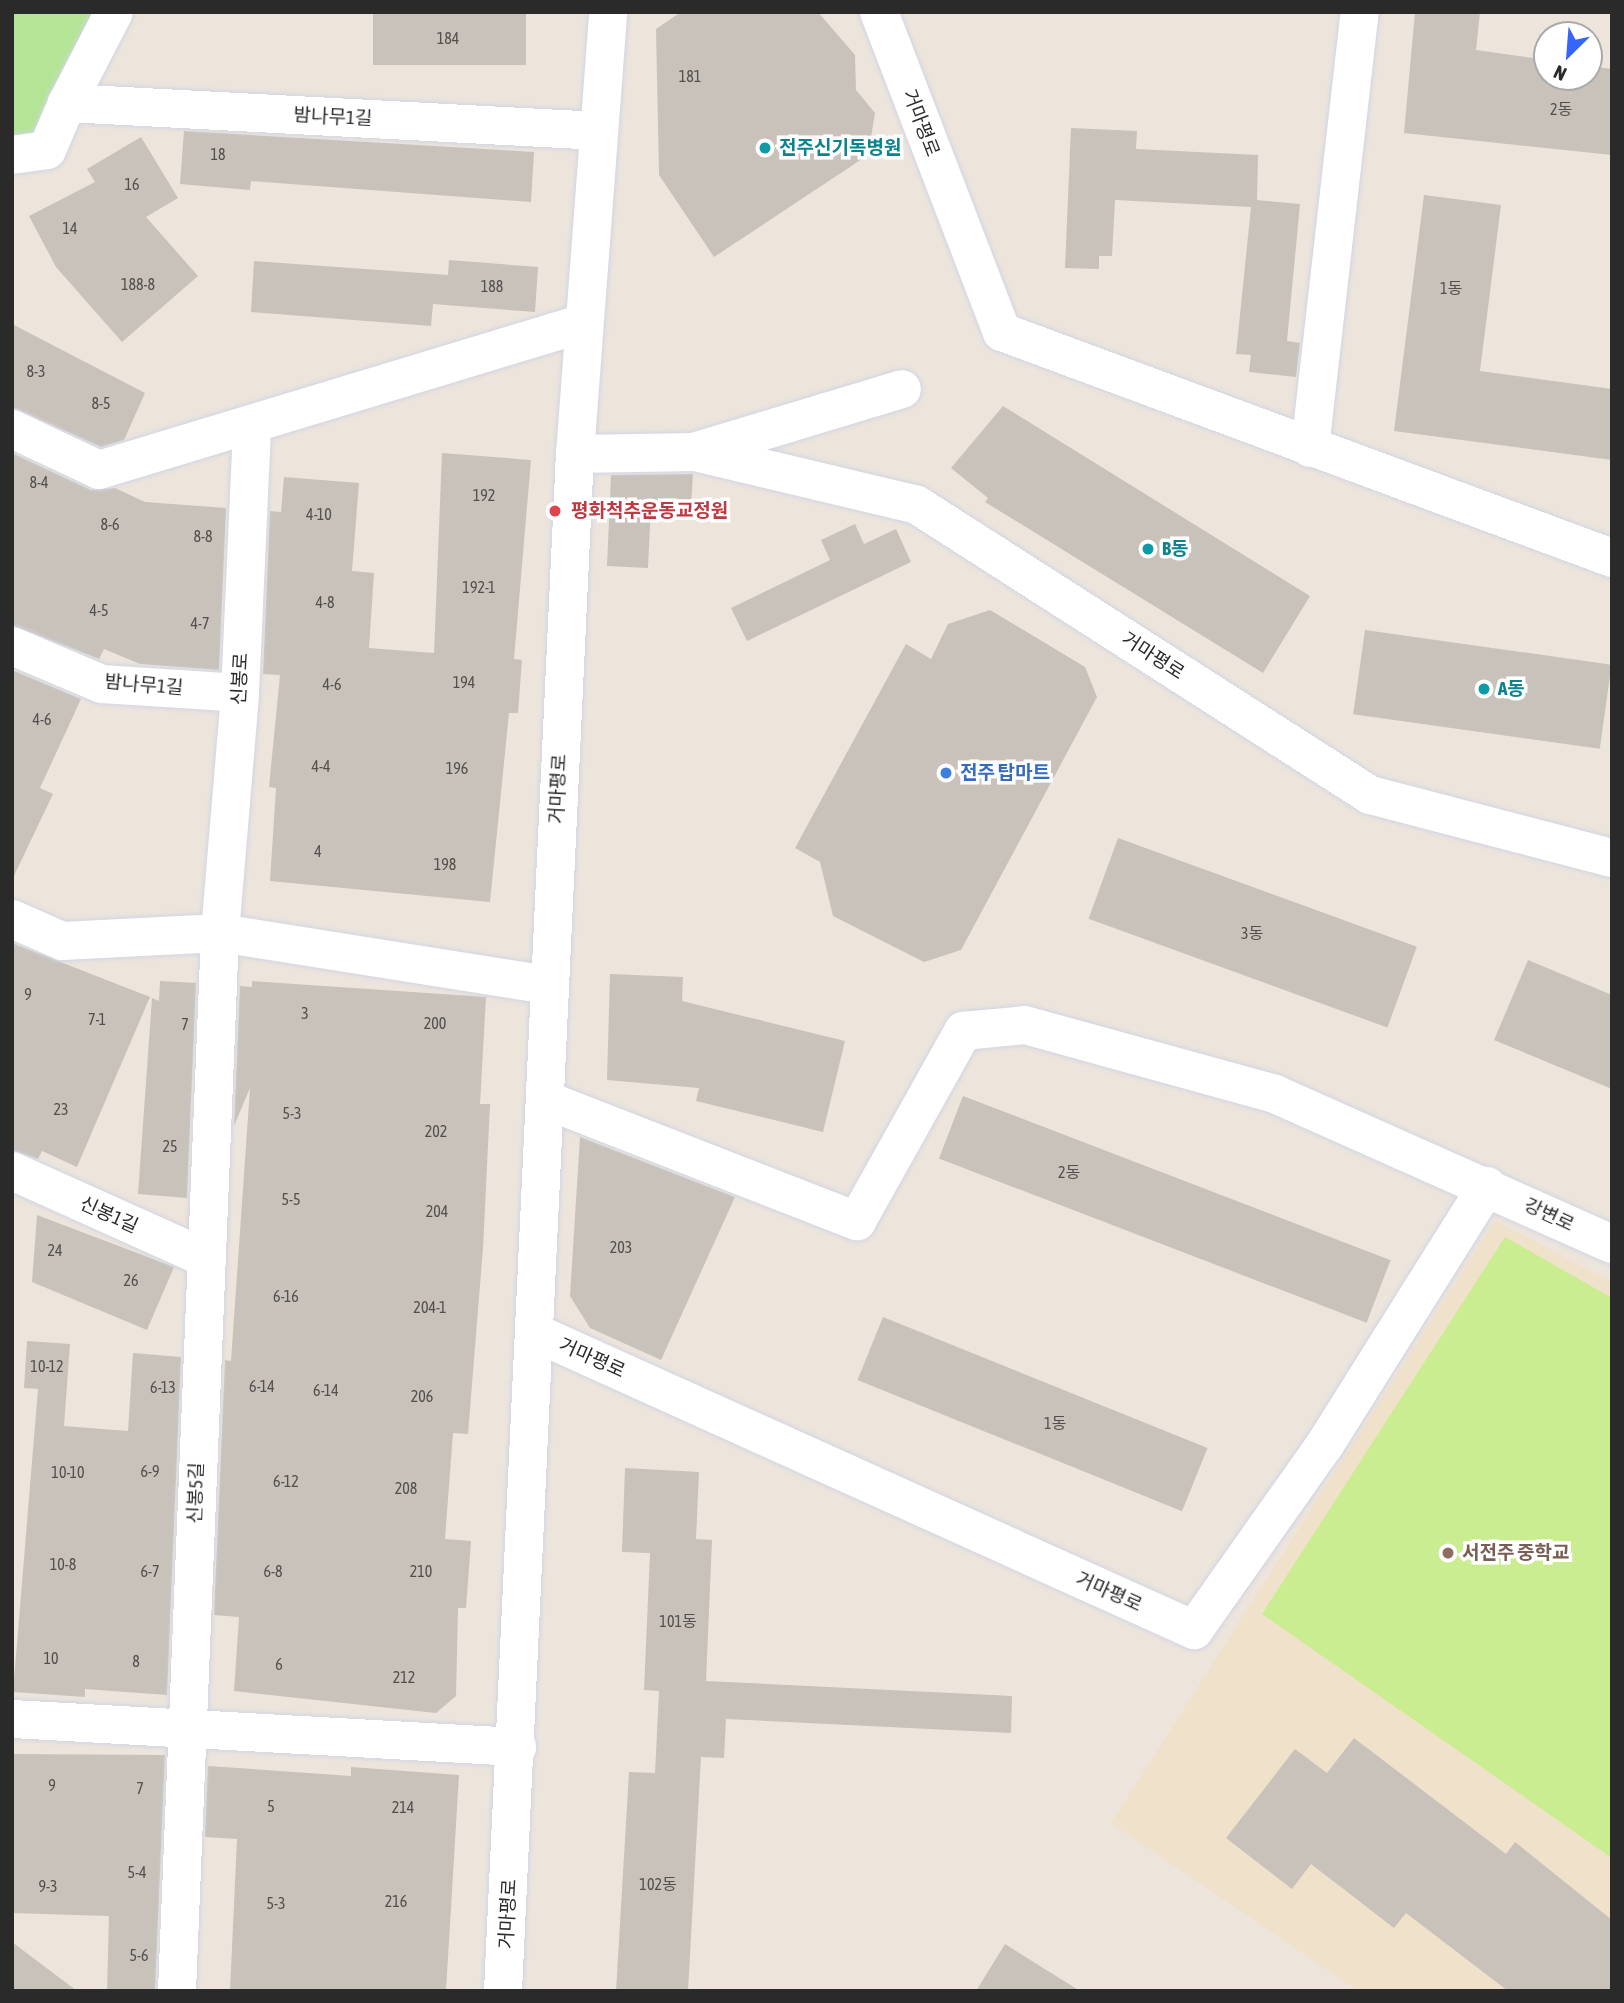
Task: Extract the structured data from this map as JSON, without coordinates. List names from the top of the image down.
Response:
{
  "streets": {
    "street": [
      "밤나무1길",
      "거마평로",
      "신봉로",
      "신봉1길",
      "강변로",
      "신봉5길"
    ]
  },
  "crossings": [
    ["밤나무1길", "거마평로"],
    ["밤나무1길", "신봉로"],
    ["거마평로", "강변로"],
    ["신봉로", "신봉1길"],
    ["신봉로", "신봉5길"],
    ["신봉1길", "신봉5길"]
  ],
  "places": [
    "전주신기독병원",
    "평화척추운동교정원",
    "B동",
    "A동",
    "전주 탑마트",
    "서전주 중학교"
  ],
  "house_numbers": [
    "184",
    "181",
    "2동",
    "18",
    "16",
    "14",
    "188-8",
    "188",
    "1동",
    "8-3",
    "8-5",
    "8-4",
    "192",
    "4-10",
    "8-6",
    "8-8",
    "192-1",
    "4-8",
    "4-5",
    "4-7",
    "194",
    "4-6",
    "4-6",
    "4-4",
    "196",
    "4",
    "198",
    "3동",
    "9",
    "3",
    "7-1",
    "200",
    "7",
    "23",
    "5-3",
    "202",
    "25",
    "2동",
    "5-5",
    "204",
    "203",
    "24",
    "26",
    "6-16",
    "204-1",
    "10-12",
    "6-14",
    "6-13",
    "6-14",
    "206",
    "1동",
    "6-9",
    "10-10",
    "6-12",
    "208",
    "10-8",
    "6-7",
    "6-8",
    "210",
    "101동",
    "10",
    "8",
    "6",
    "212",
    "9",
    "7",
    "5",
    "214",
    "5-4",
    "102동",
    "9-3",
    "216",
    "5-3",
    "5-6"
  ],
  "north": "bottom left"
}
